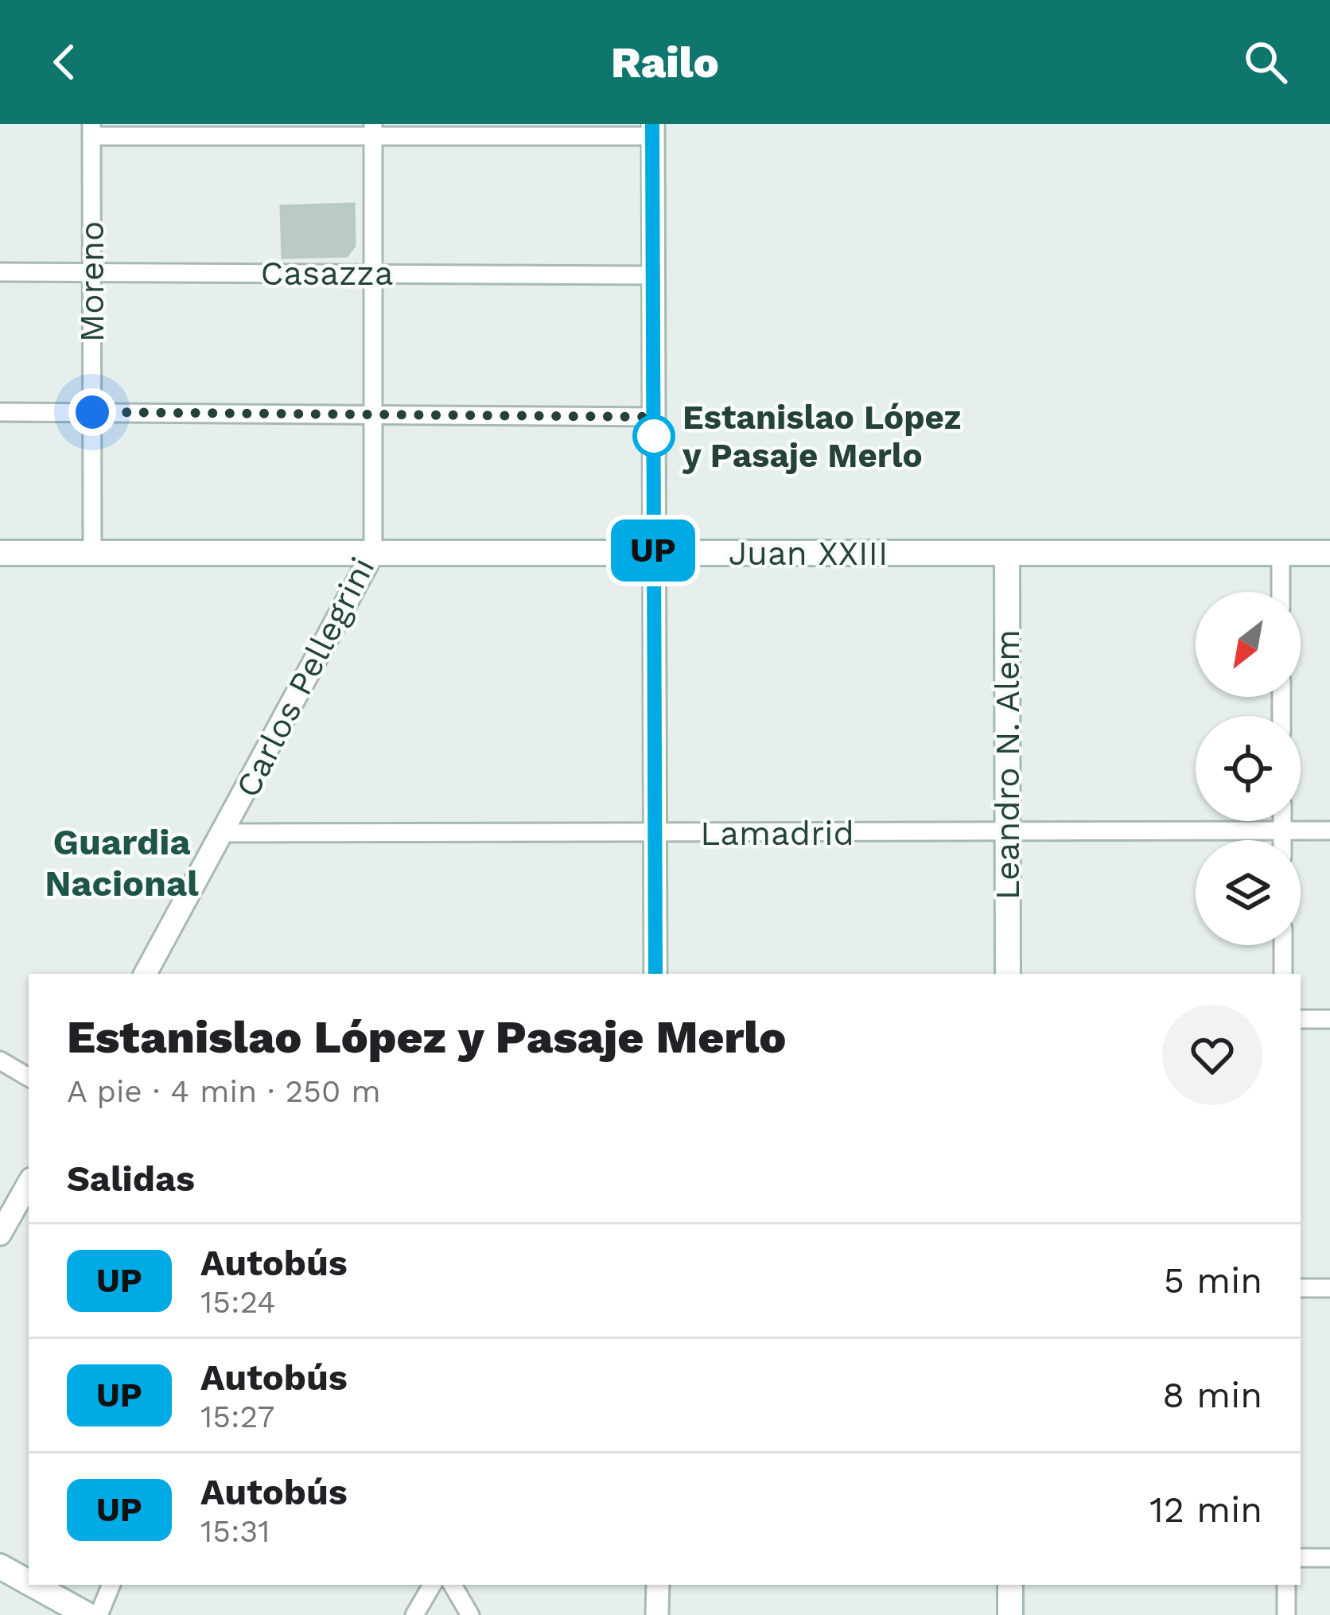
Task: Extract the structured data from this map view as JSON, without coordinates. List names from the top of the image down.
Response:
{
  "streets": {
    "main road": ["Juan XXIII", "Leandro N. Alem"],
    "street": [
      "Casazza",
      "Moreno",
      "Carlos Pellegrini",
      "Lamadrid"
    ]
  },
  "crossings": [
    ["Casazza", "Moreno"],
    ["Casazza", "Carlos Pellegrini"],
    ["Moreno", "Juan XXIII"],
    ["Juan XXIII", "Carlos Pellegrini"],
    ["Juan XXIII", "Leandro N. Alem"],
    ["Carlos Pellegrini", "Lamadrid"],
    ["Leandro N. Alem", "Lamadrid"]
  ],
  "districts": ["Guardia Nacional"],
  "places": ["Estanislao López y Pasaje Merlo"],
  "lines": ["bus line UP"],
  "north": "bottom left",
  "page": {
    "header": "Railo",
    "on_map": "UP",
    "heading": [
      ["Estanislao López y Pasaje Merlo", "A pie · 4 min · 250 m"],
      "Salidas"
    ],
    "list": [
      {
        "mark": "UP",
        "name": "Autobús",
        "note": "15:24",
        "value": "5 min"
      },
      {
        "mark": "UP",
        "name": "Autobús",
        "note": "15:27",
        "value": "8 min"
      },
      {
        "mark": "UP",
        "name": "Autobús",
        "note": "15:31",
        "value": "12 min"
      }
    ]
  }
}
